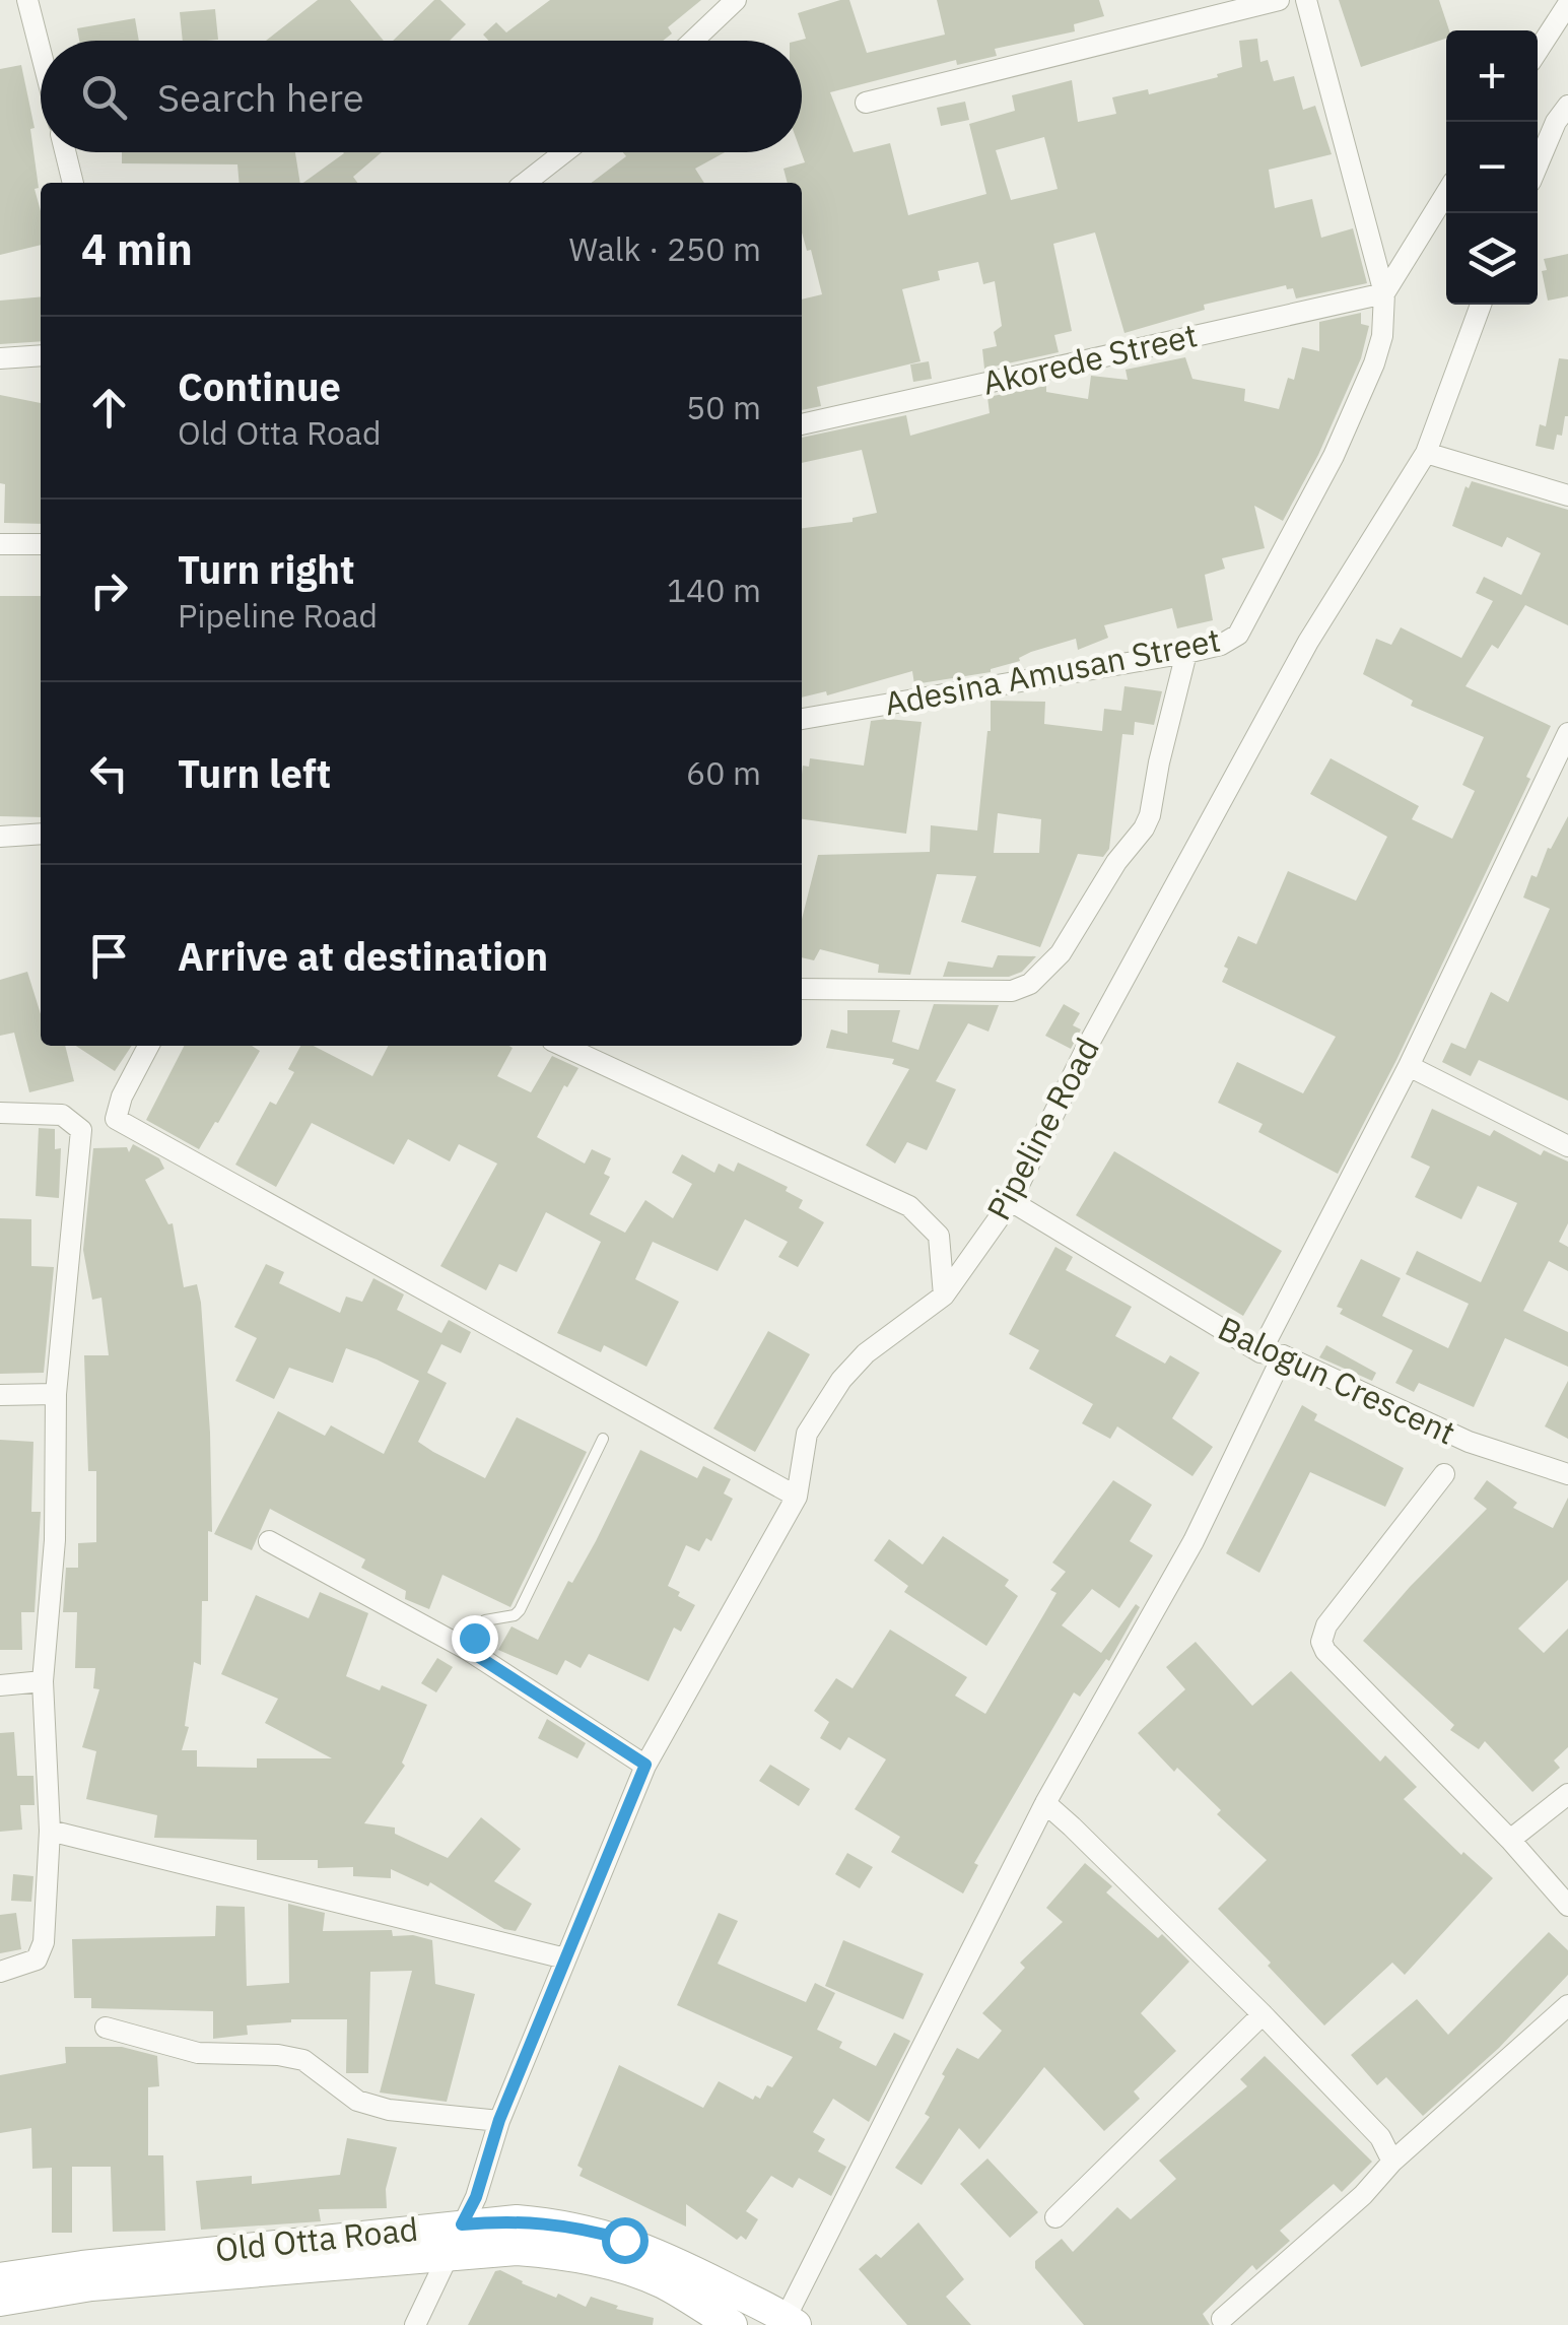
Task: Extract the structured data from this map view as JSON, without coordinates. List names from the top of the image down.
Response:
{
  "streets": {
    "main road": ["Old Otta Road"],
    "street": [
      "Akorede Street",
      "Adesina Amusan Street",
      "Pipeline Road",
      "Balogun Crescent"
    ]
  },
  "crossings": [
    ["Akorede Street", "Adesina Amusan Street"],
    ["Pipeline Road", "Balogun Crescent"],
    ["Pipeline Road", "Old Otta Road"]
  ],
  "page": {
    "map_buttons": ["+", "−"],
    "search": "Search here",
    "heading": ["4 min", "Walk · 250 m"],
    "list": [
      ["Continue", "Old Otta Road", "50 m"],
      ["Turn right", "Pipeline Road", "140 m"],
      ["Turn left", "60 m"],
      "Arrive at destination"
    ]
  }
}
